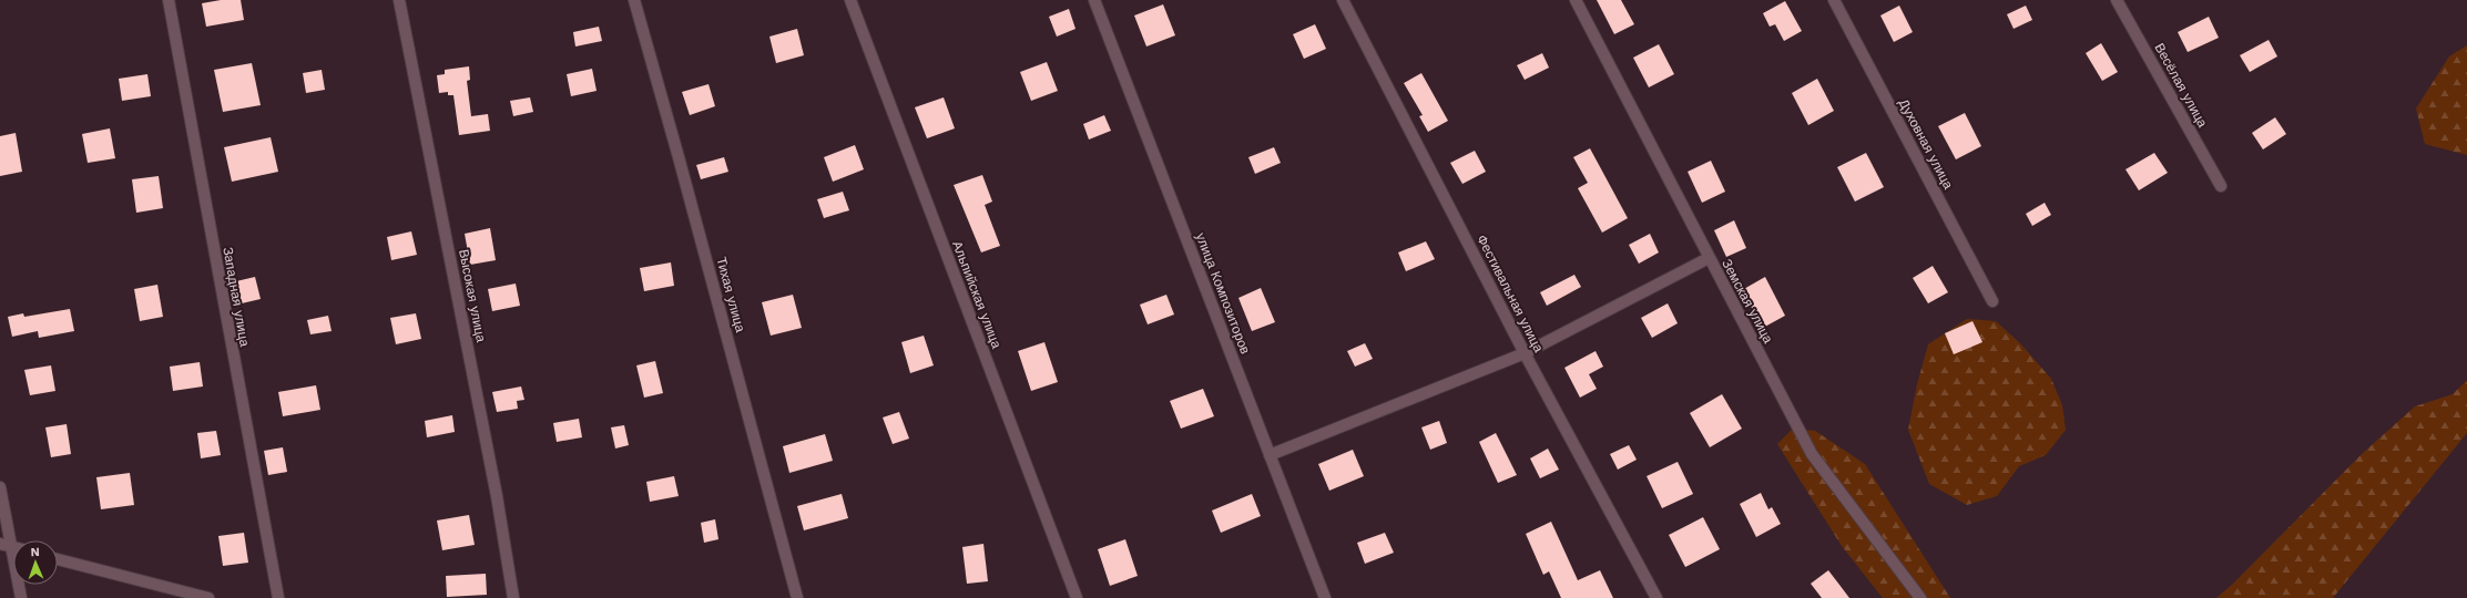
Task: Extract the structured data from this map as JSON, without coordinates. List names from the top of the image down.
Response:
{
  "streets": {
    "street": [
      "Весёлая улица",
      "Духовная улица",
      "улица Композиторов",
      "Фестивальная улица",
      "Тихая улица",
      "Альпийская улица",
      "Высокая улица",
      "Западная улица",
      "Земская улица"
    ]
  },
  "north": "top"
}
